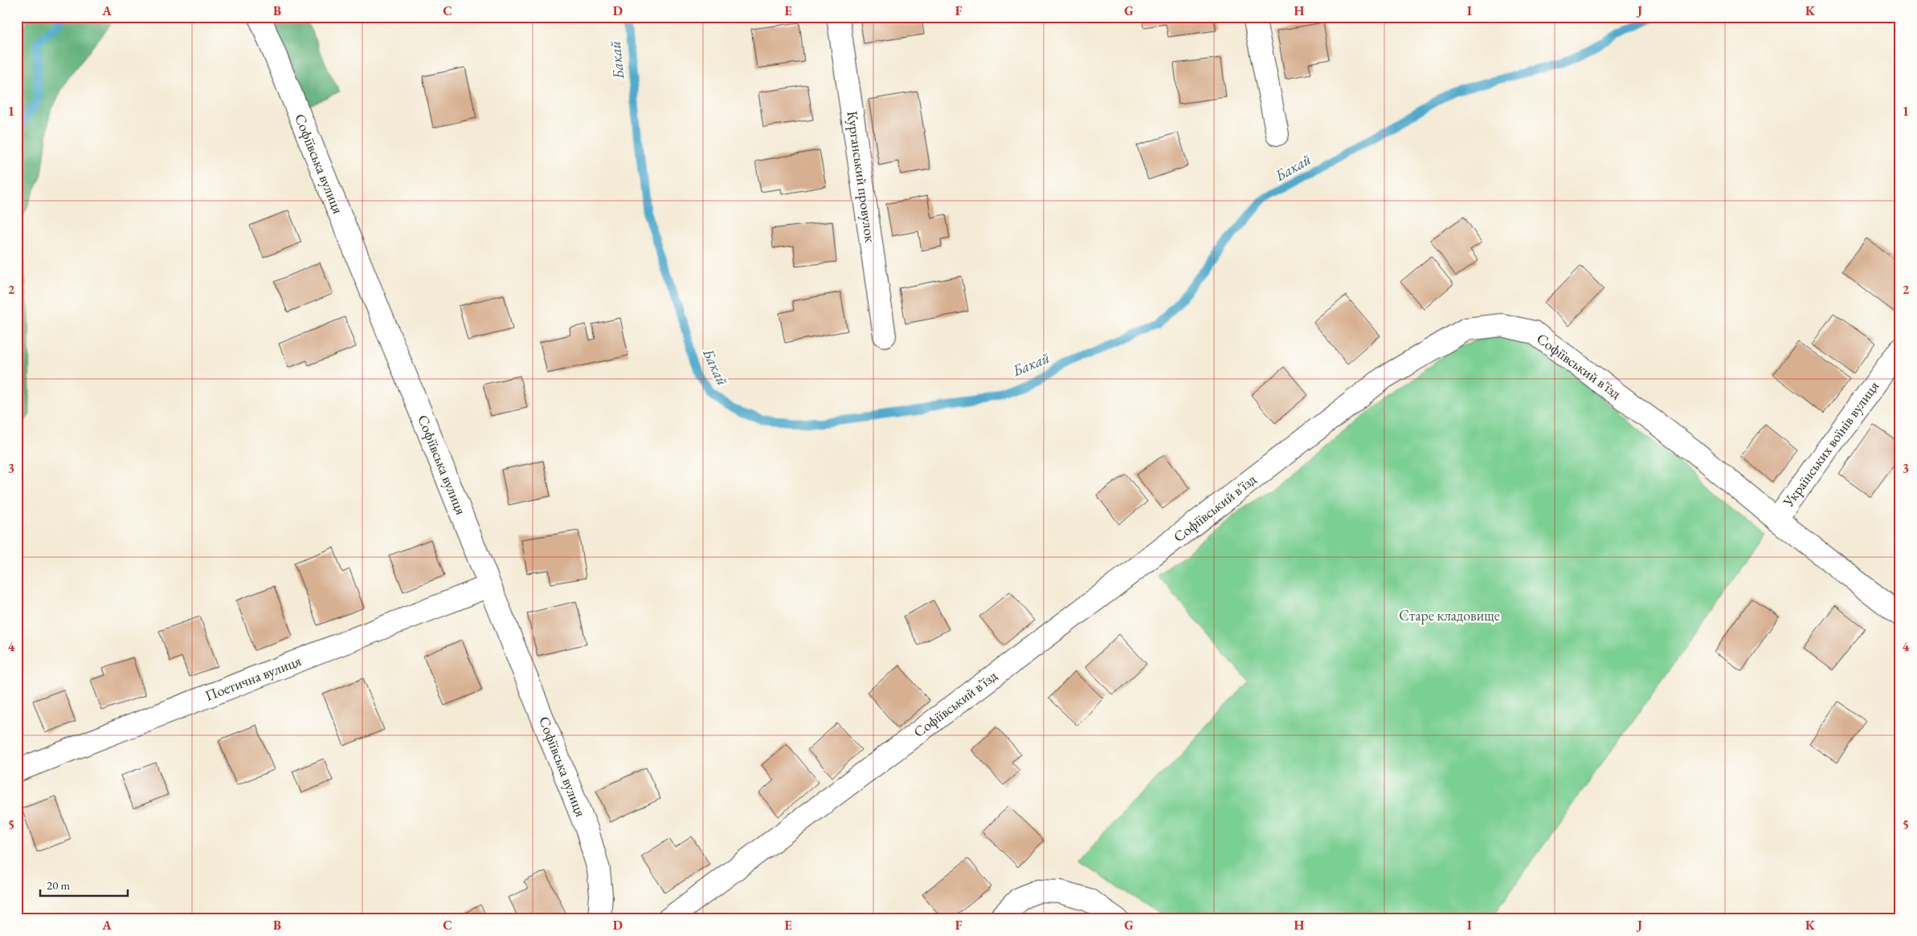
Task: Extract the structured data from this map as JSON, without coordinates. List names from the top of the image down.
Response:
{
  "streets": {
    "street": [
      "Софіївська вулиця",
      "Курганський провулок",
      "Софіївський в'їзд",
      "Українських воїнів вулиця",
      "Поетична вулиця"
    ]
  },
  "crossings": [
    ["Софіївська вулиця", "Поетична вулиця"],
    ["Софіївський в'їзд", "Українських воїнів вулиця"]
  ],
  "water": ["Бакай"],
  "parks": ["Старе кладовище"],
  "scale_bar": "20 m",
  "grid": {
    "columns": [
      "A",
      "B",
      "C",
      "D",
      "E",
      "F",
      "G",
      "H",
      "I",
      "J",
      "K"
    ],
    "rows": [
      "1",
      "2",
      "3",
      "4",
      "5"
    ]
  }
}
